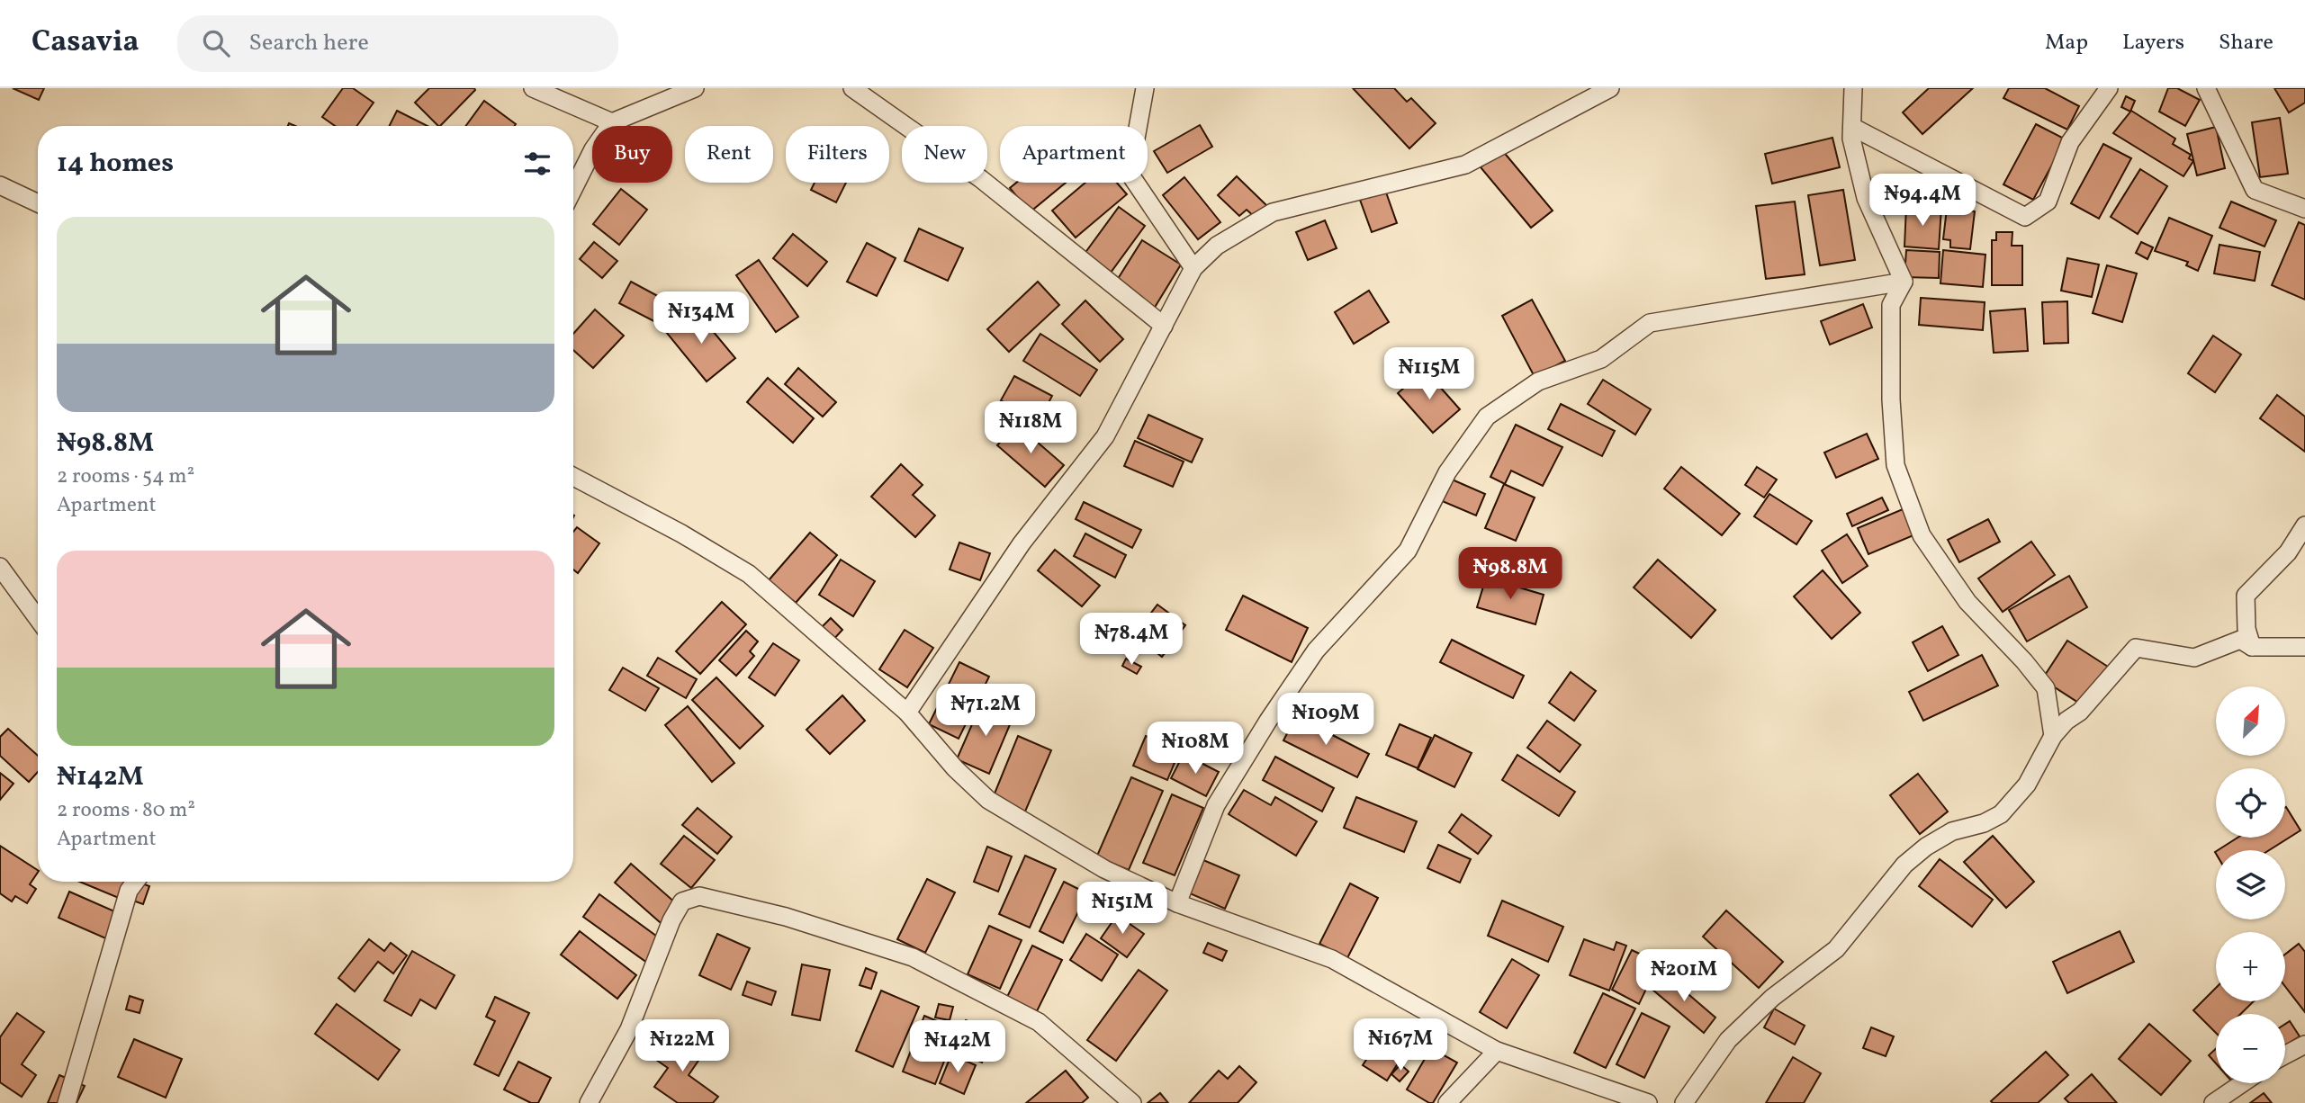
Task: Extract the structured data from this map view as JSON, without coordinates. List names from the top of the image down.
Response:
{
  "north": "top right",
  "page": {
    "header": "Casavia",
    "search": "Search here",
    "nav": ["Map", "Layers", "Share"],
    "chip": [
      "Buy",
      "Rent",
      "Filters",
      "New",
      "Apartment"
    ],
    "heading": "14 homes",
    "price": [
      "₦94.4M",
      "₦134M",
      "₦115M",
      "₦118M",
      "₦98.8M",
      "₦78.4M",
      "₦71.2M",
      "₦109M",
      "₦108M",
      "₦151M",
      "₦201M",
      "₦167M",
      "₦122M",
      "₦142M"
    ],
    "list": [
      {
        "name": "₦98.8M",
        "note": "2 rooms · 54 m² · Apartment"
      },
      {
        "name": "₦142M",
        "note": "2 rooms · 80 m² · Apartment"
      }
    ],
    "map_buttons": ["+", "−"]
  }
}
